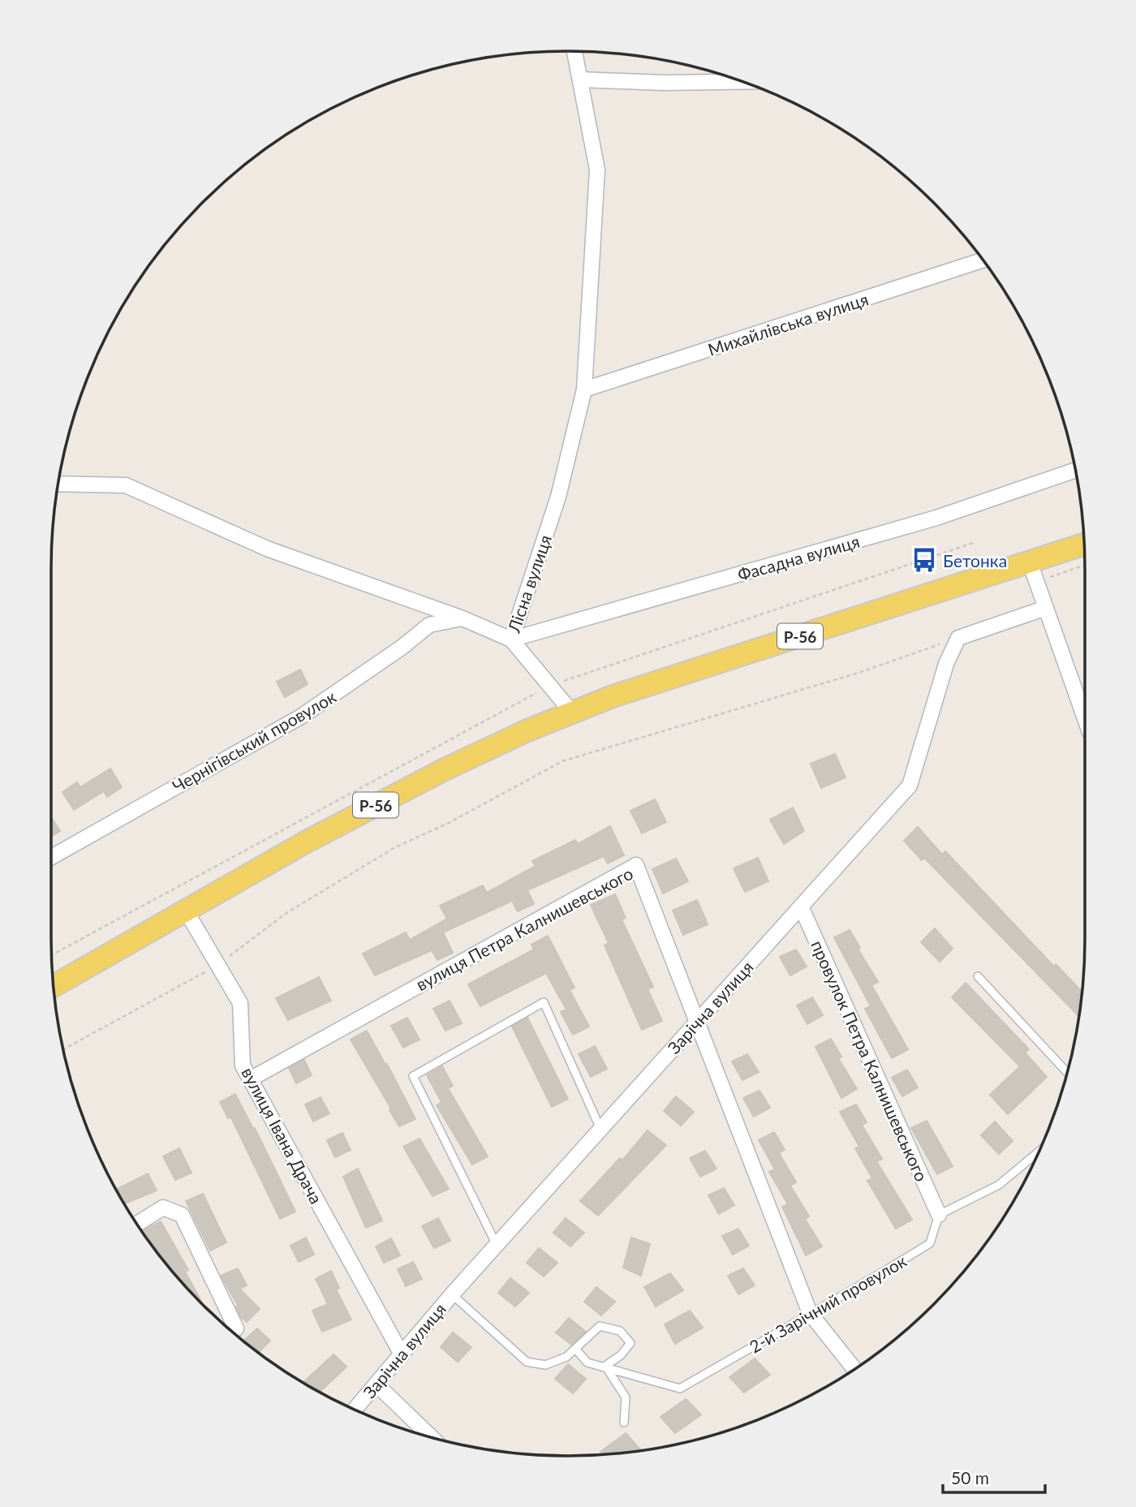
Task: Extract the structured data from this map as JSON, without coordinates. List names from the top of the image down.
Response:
{
  "streets": {
    "main road": ["Р-56"],
    "street": [
      "Михайлівська вулиця",
      "Фасадна вулиця",
      "Лісна вулиця",
      "Чернігівський провулок",
      "вулиця Петра Калнишевського",
      "Зарічна вулиця",
      "провулок Петра Калнишевського",
      "вулиця Івана Драча"
    ],
    "lane": ["2-й Зарічний провулок"]
  },
  "crossings": [
    ["Михайлівська вулиця", "Лісна вулиця"],
    ["Фасадна вулиця", "Лісна вулиця"],
    ["Лісна вулиця", "Чернігівський провулок"],
    ["Р-56", "вулиця Івана Драча"],
    ["вулиця Петра Калнишевського", "Зарічна вулиця"],
    ["вулиця Петра Калнишевського", "вулиця Івана Драча"],
    ["вулиця Петра Калнишевського", "2-й Зарічний провулок"],
    ["Зарічна вулиця", "провулок Петра Калнишевського"],
    ["Зарічна вулиця", "вулиця Івана Драча"],
    ["провулок Петра Калнишевського", "2-й Зарічний провулок"]
  ],
  "places": {
    "bus stop": ["Бетонка"]
  },
  "scale_bar": "50 m"
}
